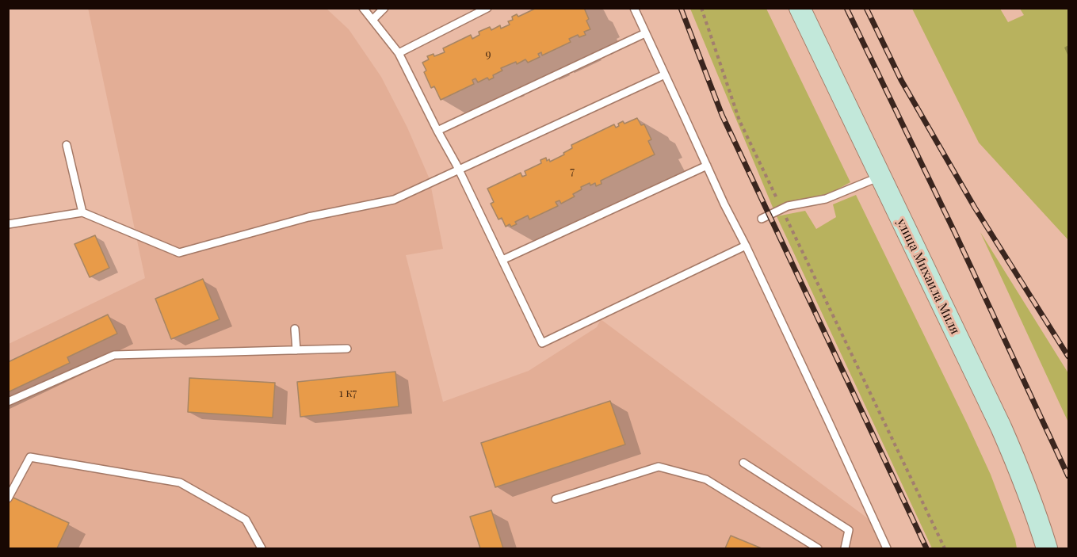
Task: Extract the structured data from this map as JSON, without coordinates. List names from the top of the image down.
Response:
{
  "streets": {
    "main road": ["улица Михаила Миля"]
  },
  "house_numbers": ["9", "7", "1 к7"]
}
